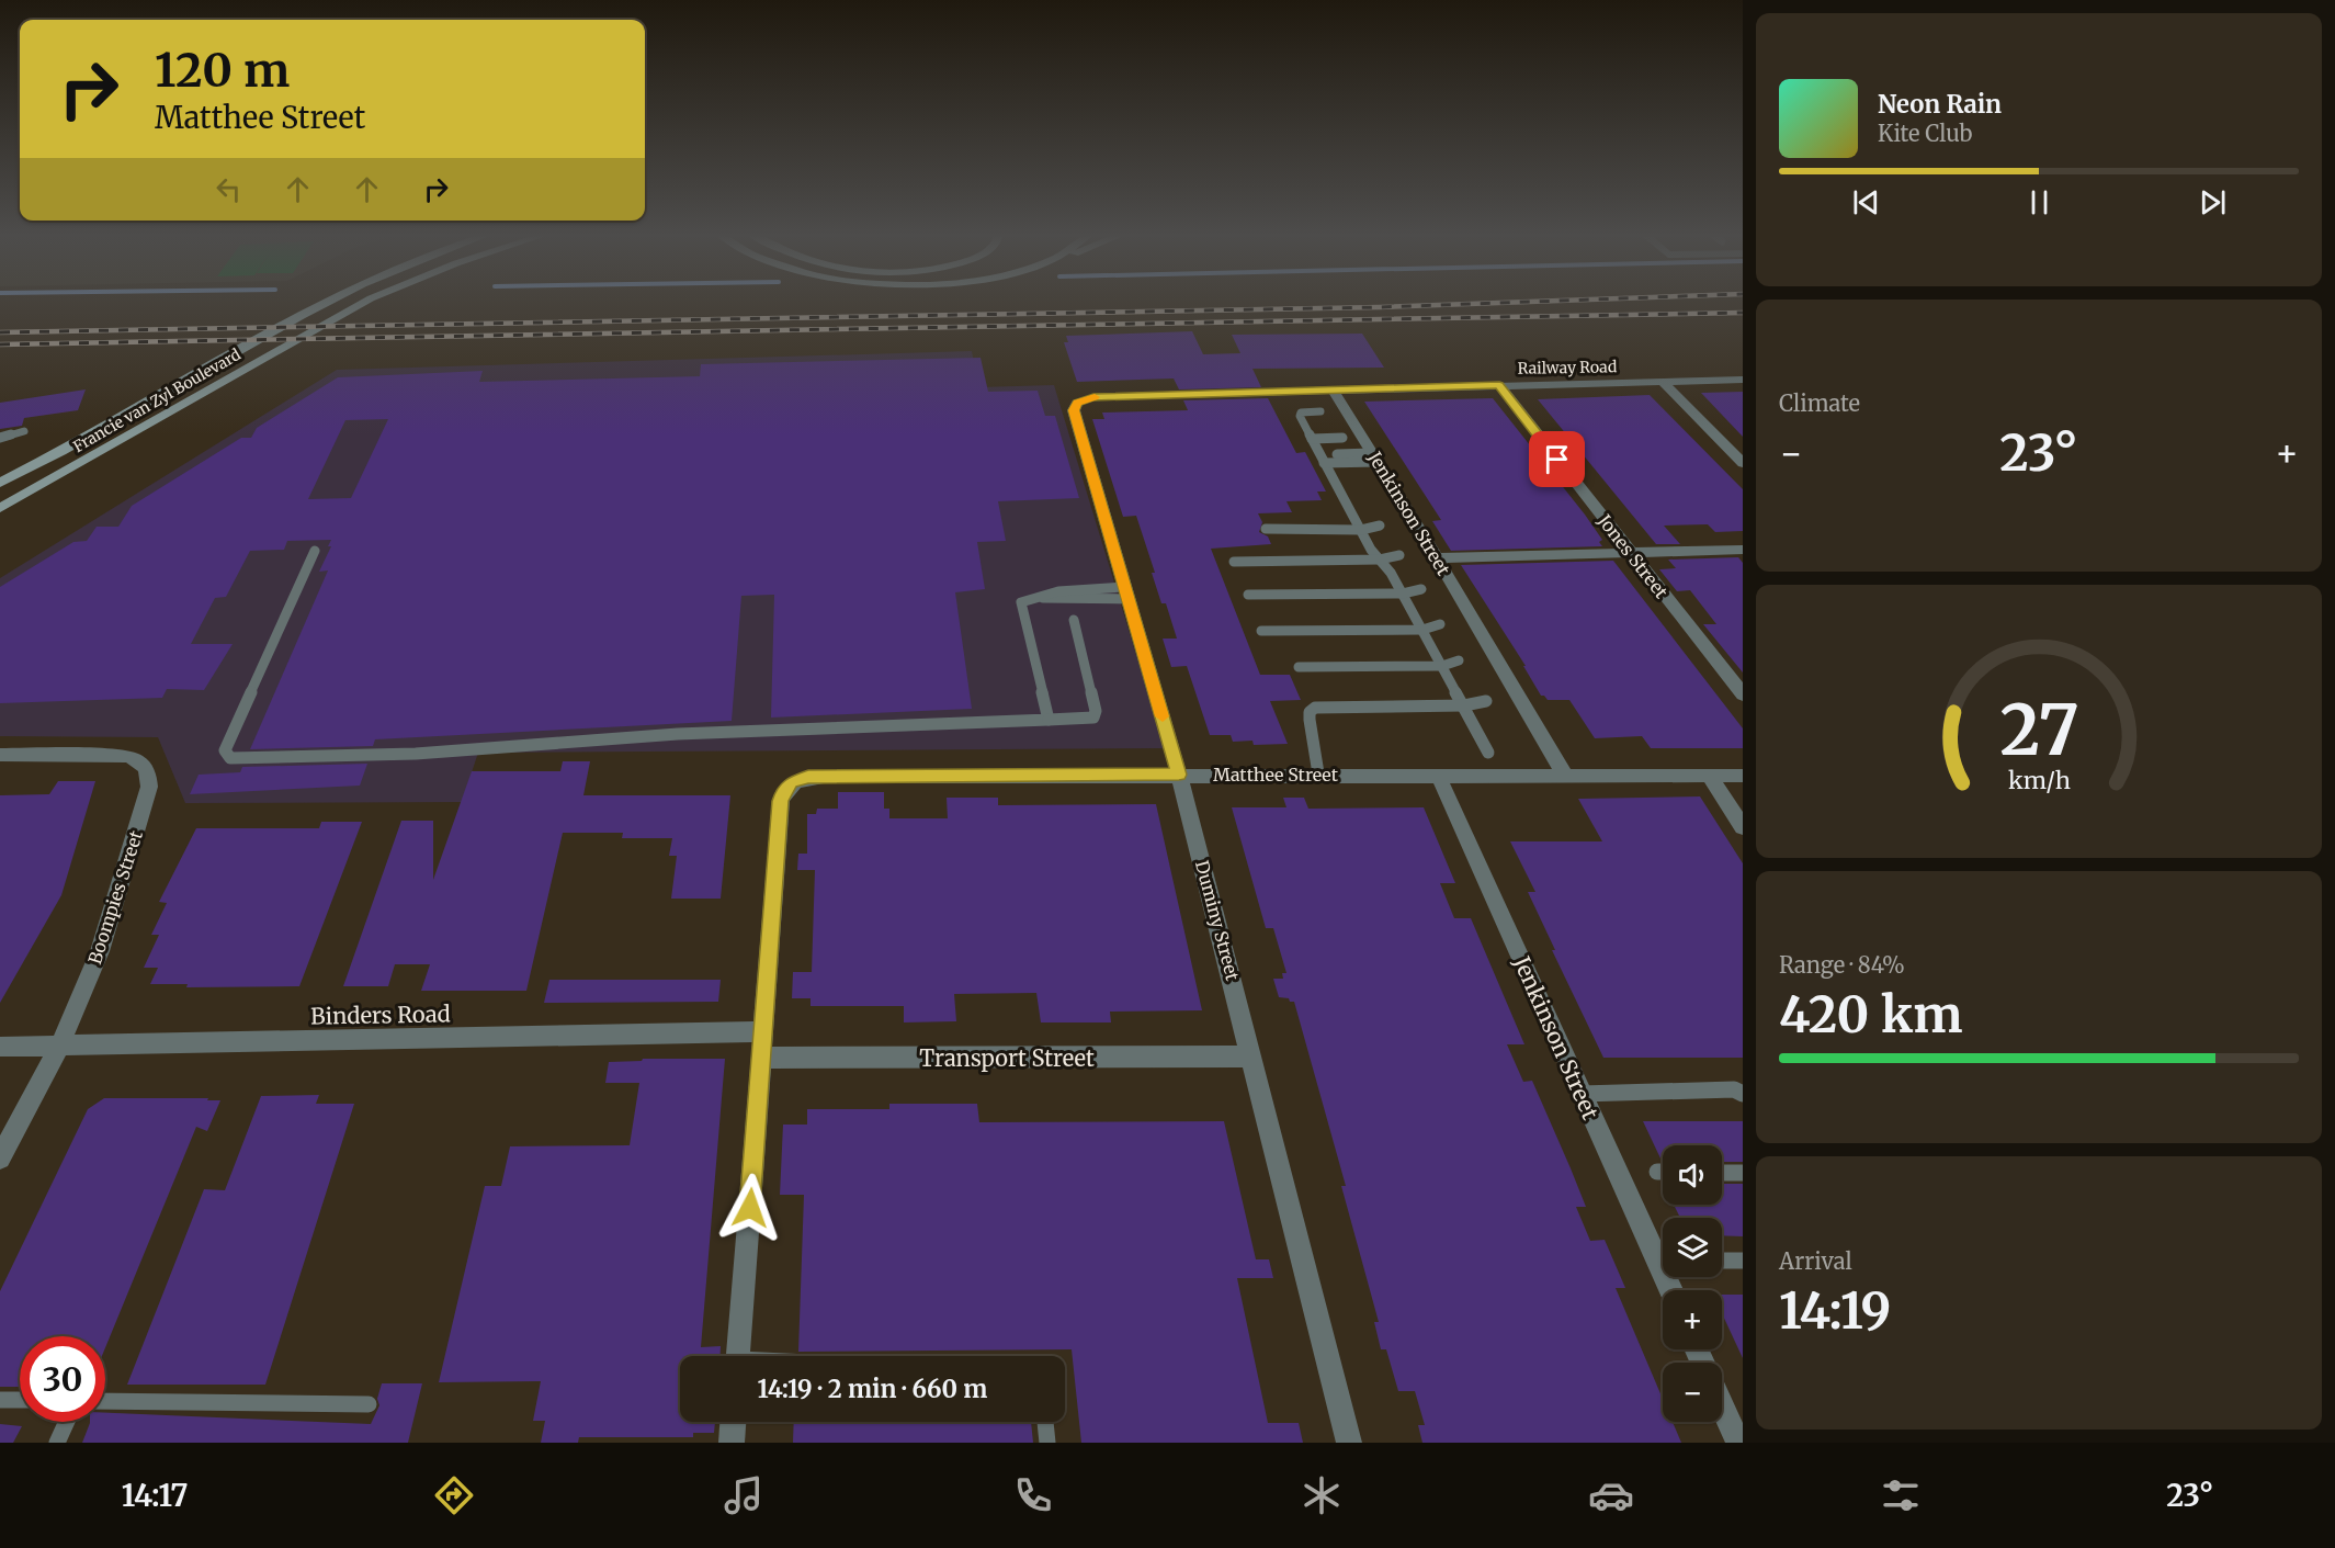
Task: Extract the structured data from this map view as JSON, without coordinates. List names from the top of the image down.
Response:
{
  "streets": {
    "main road": ["Francie van Zyl Boulevard"],
    "street": [
      "Railway Road",
      "Jenkinson Street",
      "Jones Street",
      "Matthee Street",
      "Boompies Street",
      "Duminy Street",
      "Binders Road",
      "Transport Street"
    ]
  },
  "crossings": [
    ["Railway Road", "Jenkinson Street"],
    ["Railway Road", "Jones Street"],
    ["Railway Road", "Duminy Street"],
    ["Jenkinson Street", "Matthee Street"],
    ["Matthee Street", "Duminy Street"],
    ["Matthee Street", "Binders Road"],
    ["Boompies Street", "Binders Road"],
    ["Duminy Street", "Transport Street"]
  ],
  "page": {
    "turn": ["120 m", "Matthee Street"],
    "song": ["Neon Rain", "Kite Club"],
    "tile": [
      "Climate",
      ["Range · 84%", "420 km"],
      ["Arrival", "14:19"]
    ],
    "heat": ["−", "23°", "+"],
    "map_buttons": ["+", "−"],
    "limit": "30",
    "trip": "14:19 · 2 min · 660 m",
    "tabs": ["14:17", "23°"],
    "gauge": ["27", "km/h"]
  }
}
